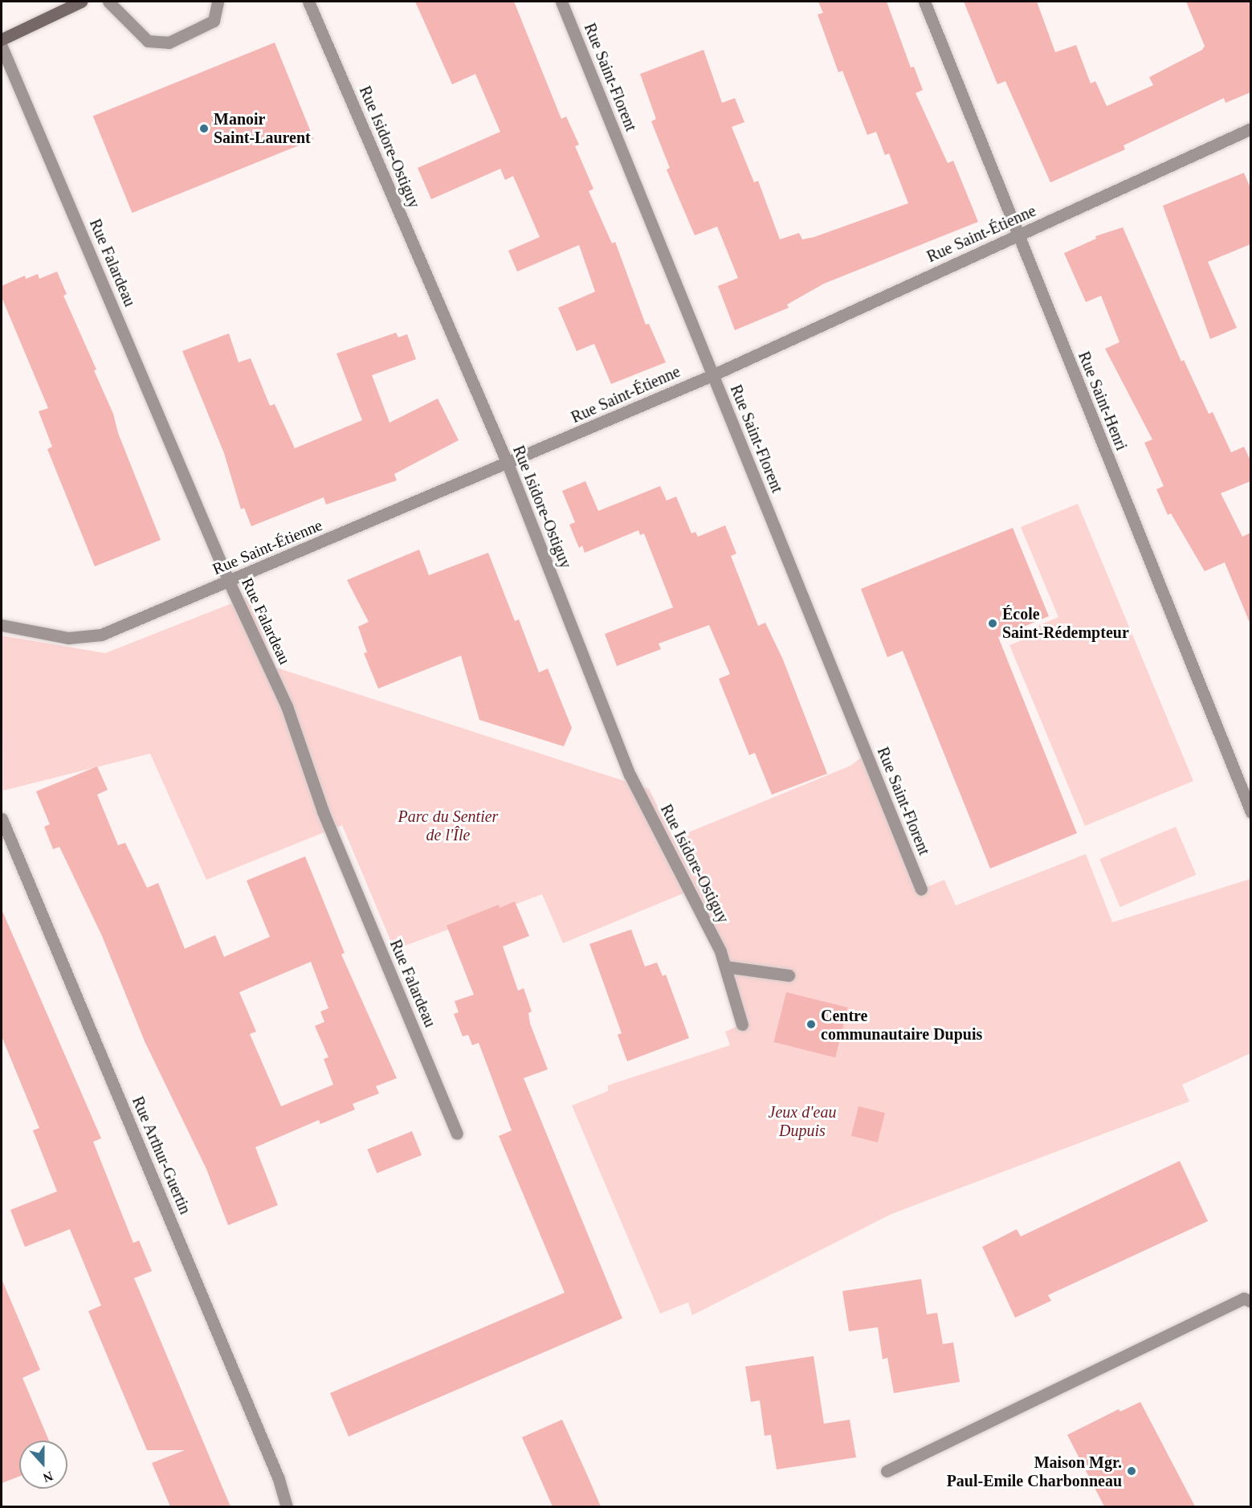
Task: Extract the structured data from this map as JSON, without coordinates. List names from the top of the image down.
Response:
{
  "streets": {
    "street": [
      "Rue Saint-Florent",
      "Rue Isidore-Ostiguy",
      "Rue Saint-Étienne",
      "Rue Falardeau",
      "Rue Saint-Henri",
      "Rue Arthur-Guertin"
    ]
  },
  "crossings": [
    ["Rue Saint-Florent", "Rue Saint-Étienne"],
    ["Rue Isidore-Ostiguy", "Rue Saint-Étienne"],
    ["Rue Saint-Étienne", "Rue Falardeau"],
    ["Rue Saint-Étienne", "Rue Saint-Henri"]
  ],
  "parks": ["Parc du Sentier de l'Île", "Jeux d'eau Dupuis"],
  "places": [
    "Manoir Saint-Laurent",
    "École Saint-Rédempteur",
    "Centre communautaire Dupuis",
    "Maison Mgr. Paul-Emile Charbonneau"
  ],
  "north": "bottom"
}
